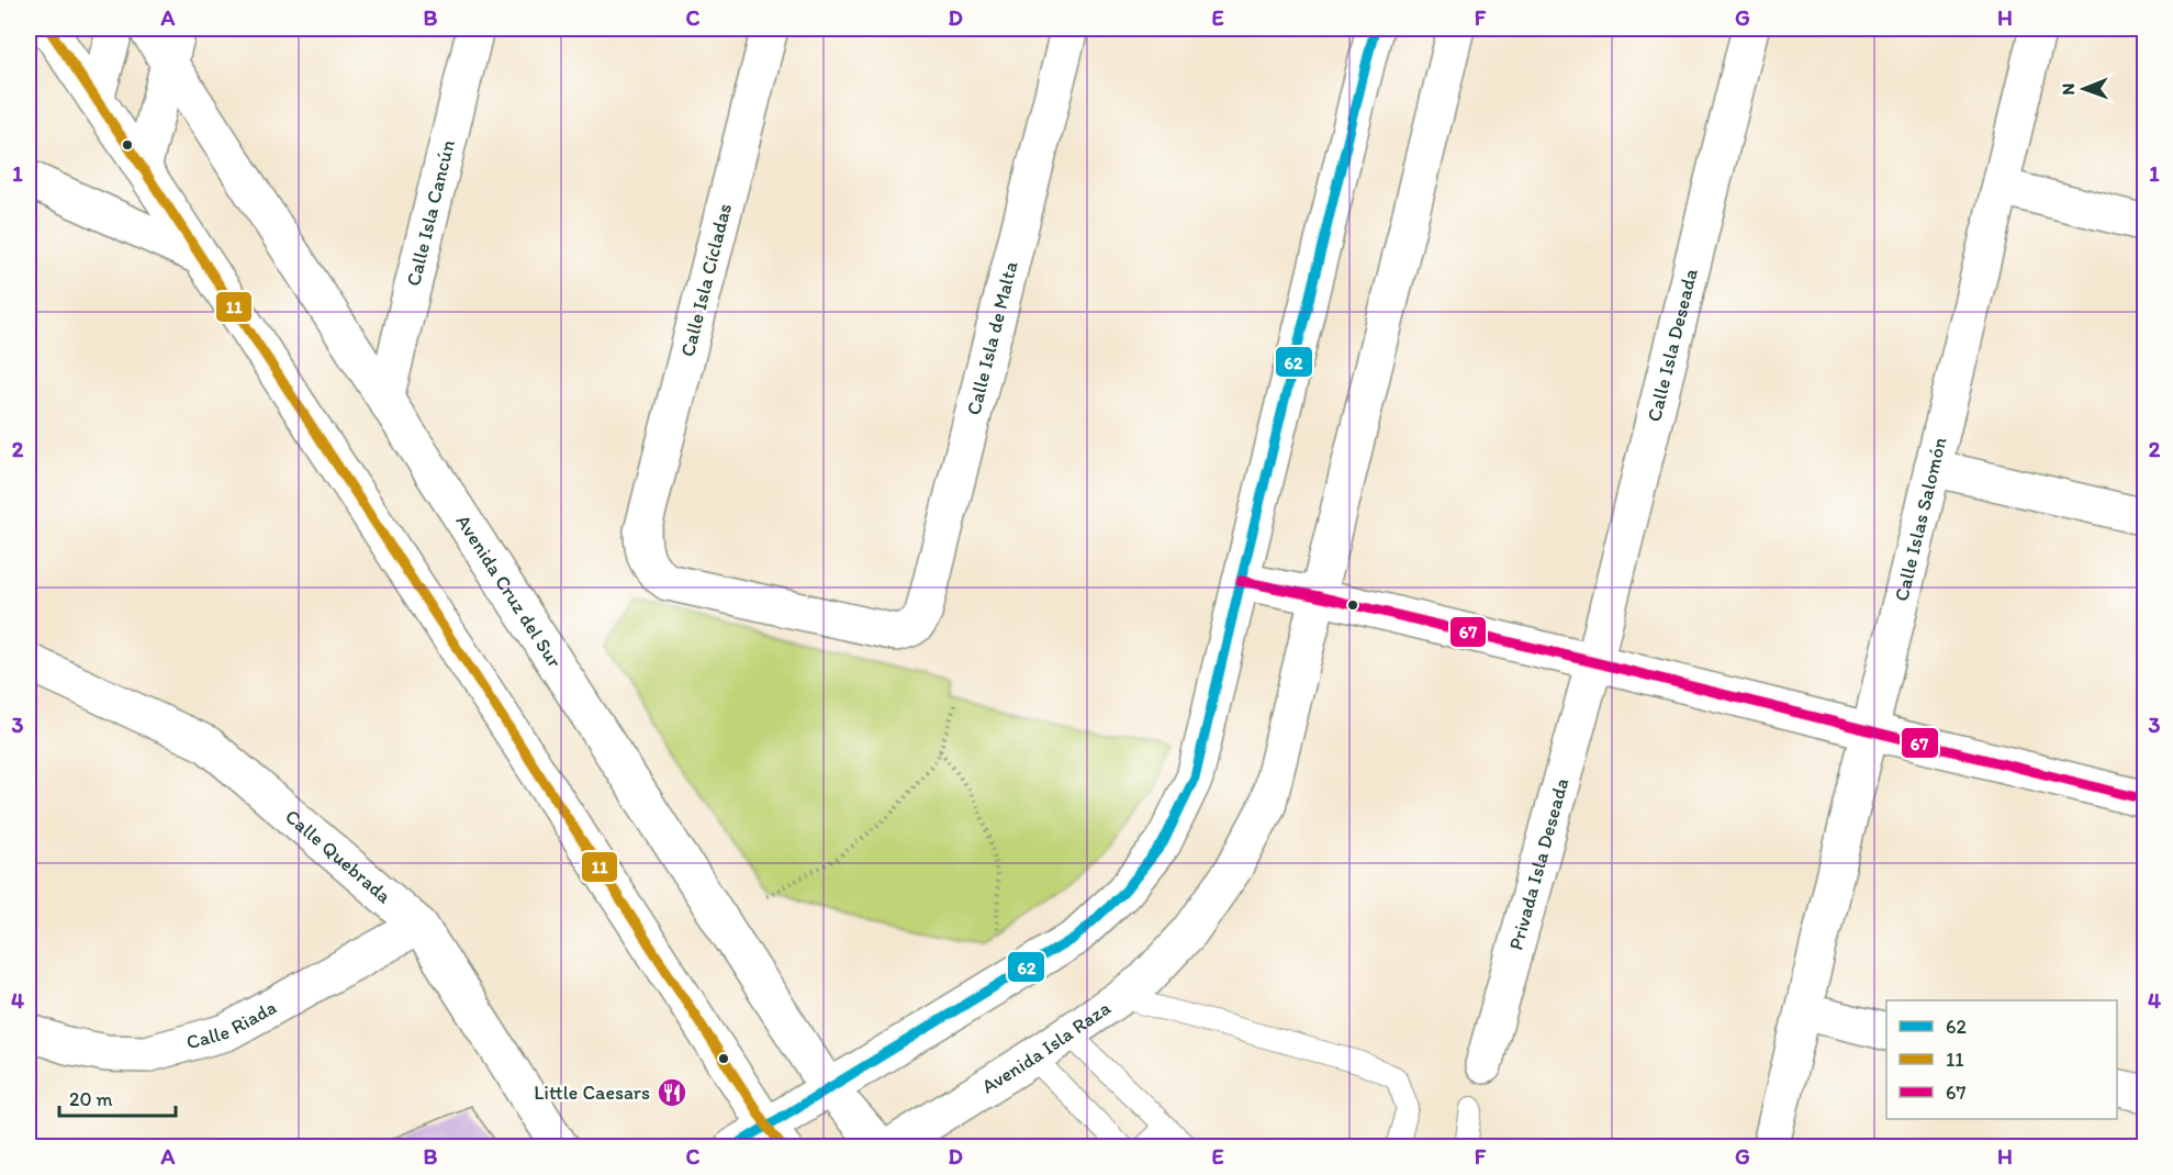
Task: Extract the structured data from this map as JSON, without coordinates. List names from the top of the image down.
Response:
{
  "streets": {
    "street": [
      "Calle Isla Cancún",
      "Calle Isla Cícladas",
      "Calle Isla de Malta",
      "Calle Isla Deseada",
      "Calle Islas Salomón",
      "Avenida Cruz del Sur",
      "Calle Quebrada",
      "Privada Isla Deseada",
      "Calle Riada",
      "Avenida Isla Raza"
    ]
  },
  "crossings": [
    ["Calle Isla Cancún", "Avenida Cruz del Sur"],
    ["Calle Isla Cícladas", "Calle Isla de Malta"],
    ["Calle Isla Deseada", "Privada Isla Deseada"],
    ["Calle Quebrada", "Calle Riada"]
  ],
  "places": {
    "restaurant": ["Little Caesars"]
  },
  "lines": ["transit line 62", "transit line 11", "transit line 67"],
  "legend": ["62", "11", "67"],
  "scale_bar": "20 m",
  "north": "left",
  "grid": {
    "columns": [
      "A",
      "B",
      "C",
      "D",
      "E",
      "F",
      "G",
      "H"
    ],
    "rows": [
      "1",
      "2",
      "3",
      "4"
    ]
  }
}
